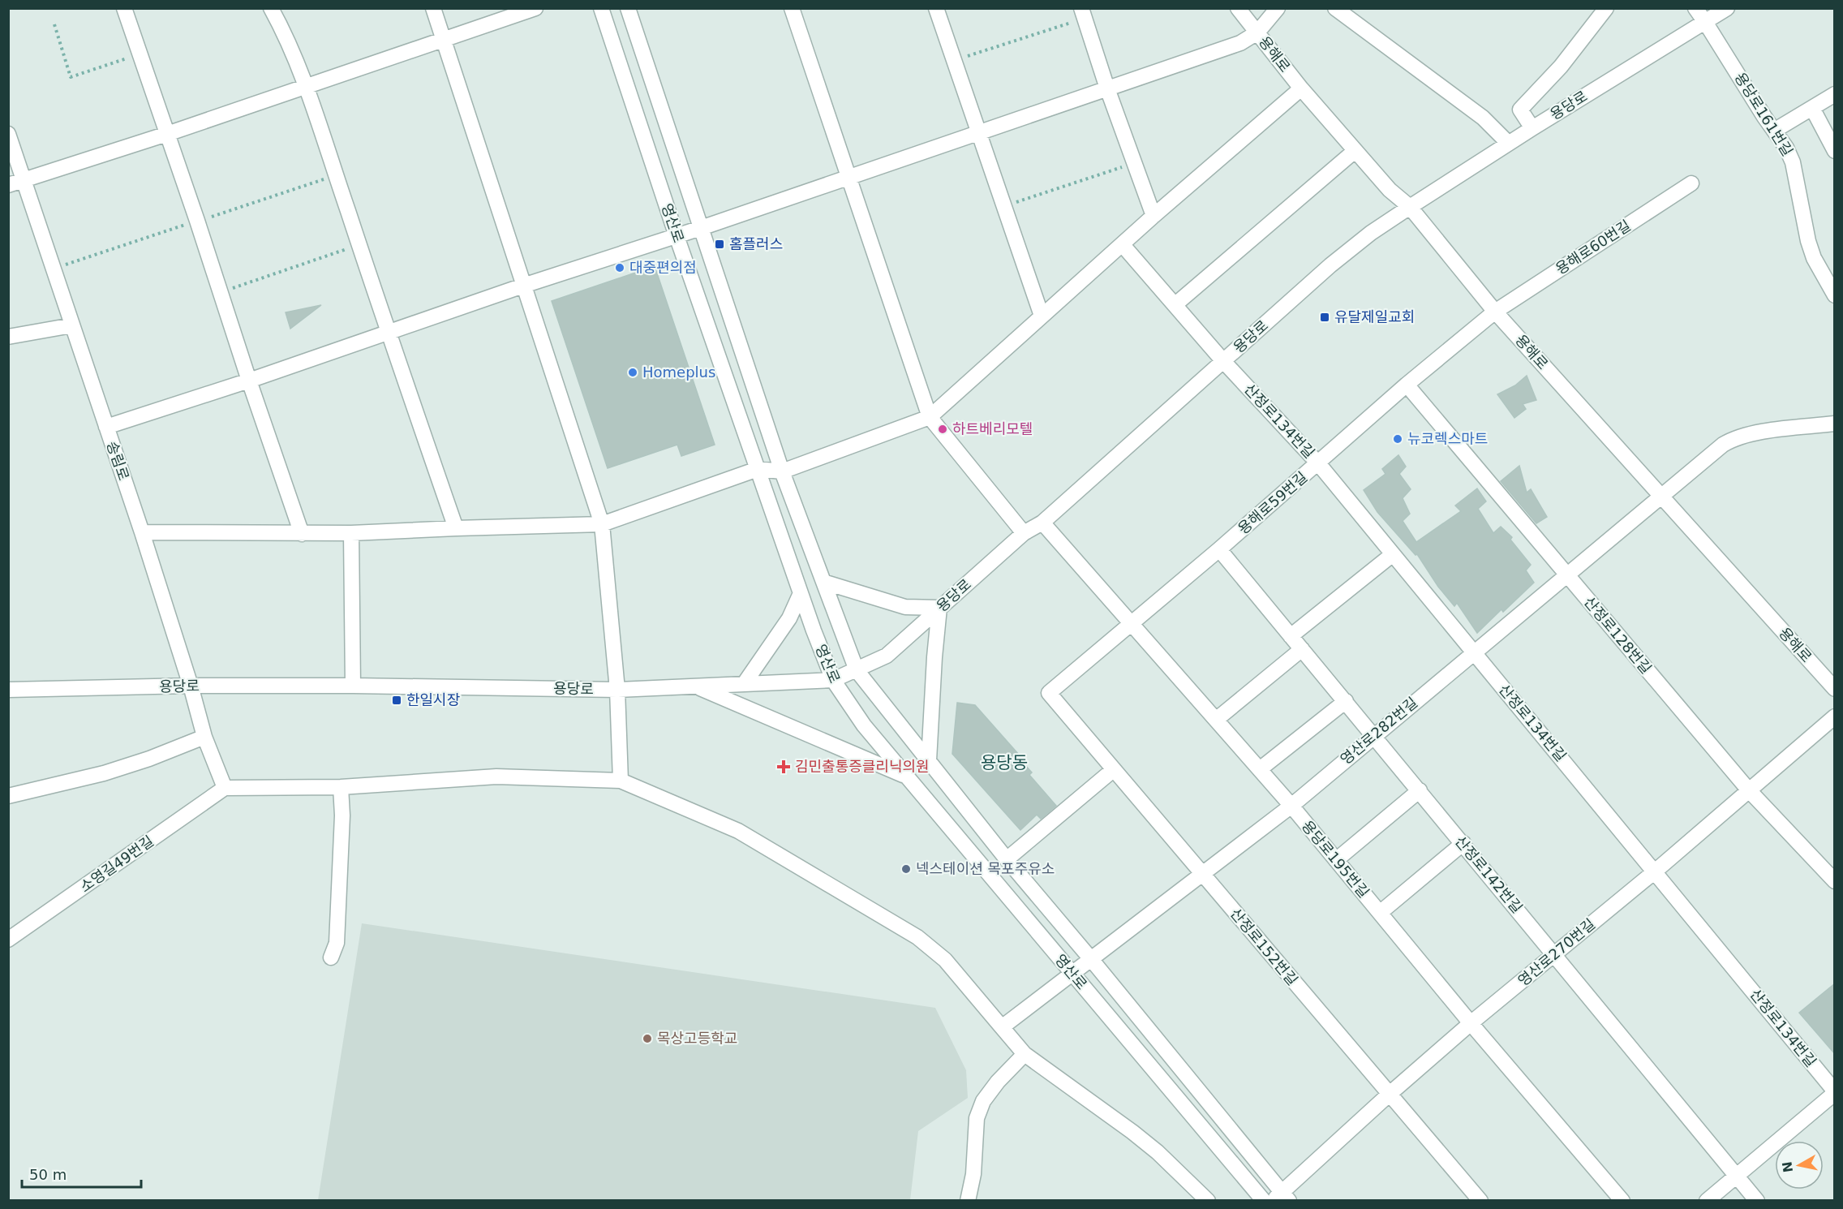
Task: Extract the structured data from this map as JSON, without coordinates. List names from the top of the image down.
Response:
{
  "streets": {
    "street": [
      "용해로",
      "용당로",
      "용당로161번길",
      "영산로",
      "용해로60번길",
      "산정로134번길",
      "송림로",
      "용해로59번길",
      "산정로128번길",
      "영산로282번길",
      "용당로195번길",
      "소영길49번길",
      "산정로142번길",
      "산정로152번길",
      "영산로270번길"
    ]
  },
  "crossings": [
    ["용해로", "용당로"],
    ["용해로", "용해로60번길"],
    ["용해로", "용해로59번길"],
    ["용해로", "영산로282번길"],
    ["용당로", "용당로161번길"],
    ["용당로", "영산로"],
    ["용당로", "산정로134번길"],
    ["용당로", "송림로"],
    ["용당로", "용당로195번길"],
    ["영산로", "영산로282번길"],
    ["영산로", "영산로270번길"],
    ["용해로60번길", "용해로59번길"],
    ["산정로134번길", "용해로59번길"],
    ["산정로134번길", "영산로282번길"],
    ["산정로134번길", "영산로270번길"],
    ["송림로", "소영길49번길"],
    ["용해로59번길", "산정로128번길"],
    ["용해로59번길", "용당로195번길"],
    ["용해로59번길", "산정로142번길"],
    ["용해로59번길", "산정로152번길"],
    ["산정로128번길", "영산로282번길"],
    ["산정로128번길", "영산로270번길"],
    ["영산로282번길", "용당로195번길"],
    ["영산로282번길", "산정로142번길"],
    ["영산로282번길", "산정로152번길"],
    ["용당로195번길", "영산로270번길"],
    ["산정로142번길", "영산로270번길"],
    ["산정로152번길", "영산로270번길"]
  ],
  "districts": ["용당동"],
  "places": {
    "transit": ["홈플러스", "유달제일교회", "한일시장"],
    "other": [
      "대중편의점",
      "Homeplus",
      "하트베리모텔",
      "뉴코렉스마트",
      "넥스테이션 목포주유소",
      "목상고등학교"
    ],
    "health": ["김민출통증클리닉의원"]
  },
  "scale_bar": "50 m",
  "north": "left"
}
